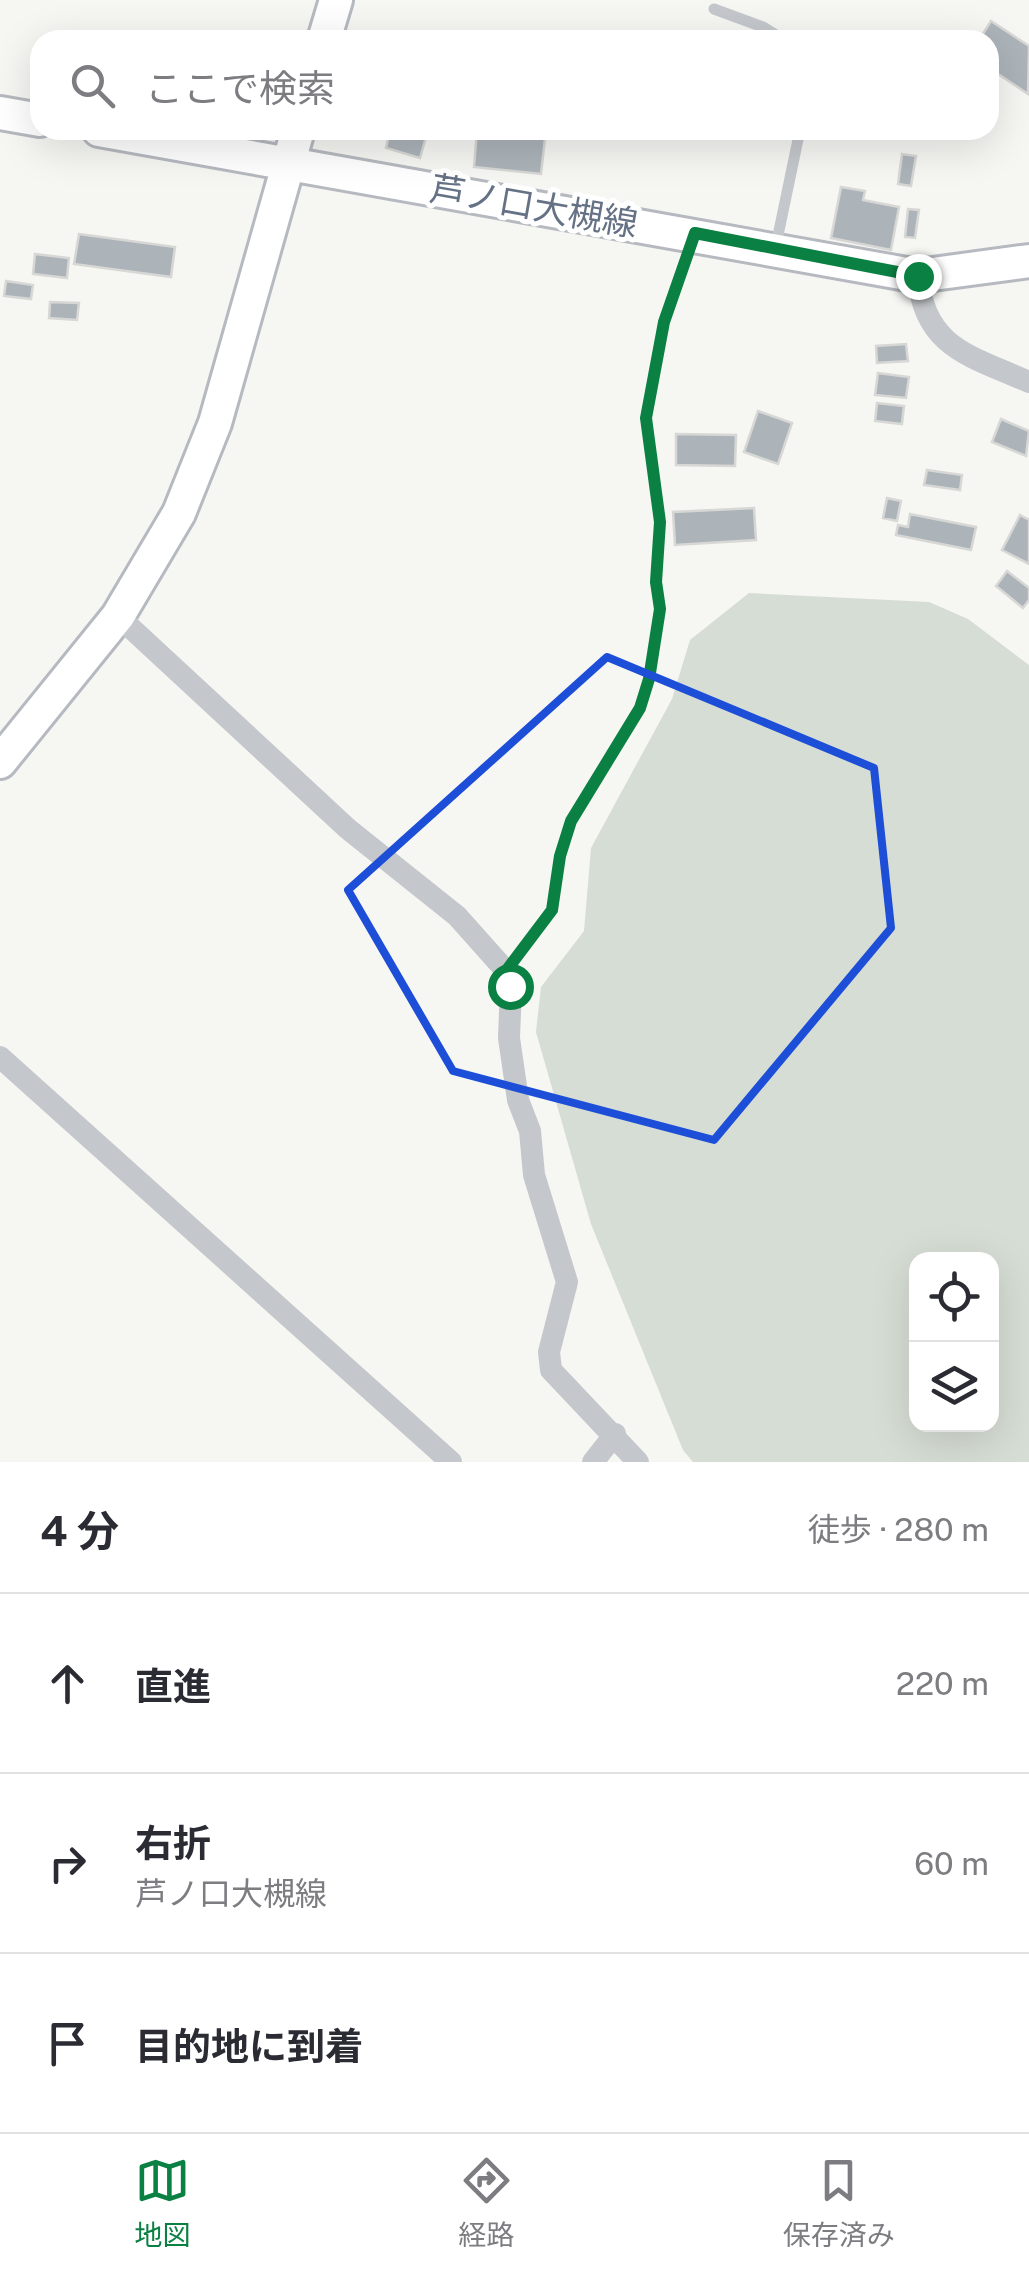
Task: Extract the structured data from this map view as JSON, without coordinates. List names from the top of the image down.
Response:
{
  "streets": {
    "main road": ["芦ノ口大槻線"]
  },
  "page": {
    "search": "ここで検索",
    "heading": ["4 分", "徒歩 · 280 m"],
    "list": [
      ["直進", "220 m"],
      ["右折", "芦ノ口大槻線", "60 m"],
      "目的地に到着"
    ],
    "nav": ["地図", "経路", "保存済み"]
  }
}
